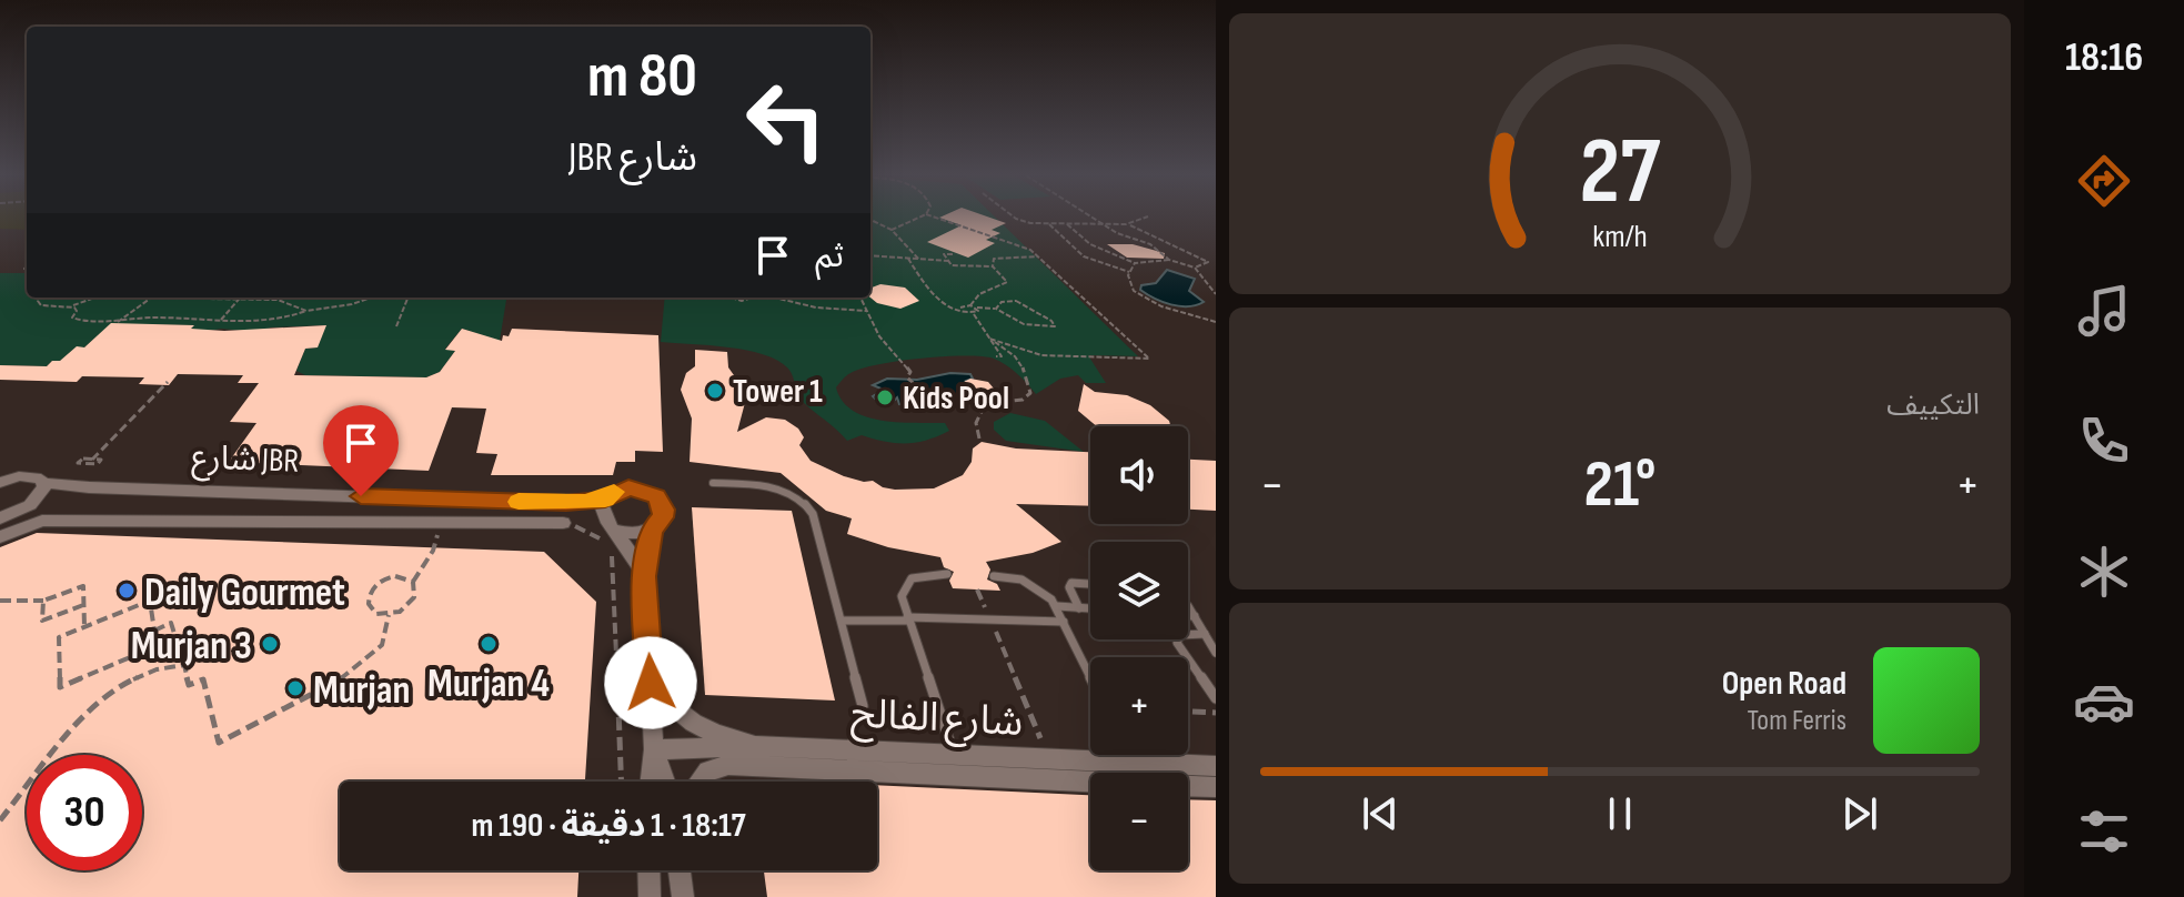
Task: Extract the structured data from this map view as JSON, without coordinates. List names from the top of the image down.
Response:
{
  "streets": {
    "street": ["شارع JBR", "شارع الفالح"]
  },
  "crossings": [
    ["شارع JBR", "شارع الفالح"]
  ],
  "places": [
    "Tower 1",
    "Kids Pool",
    "Daily Gourmet",
    "Murjan 3",
    "Murjan 4",
    "Murjan"
  ],
  "page": {
    "tabs": "18:16",
    "turn": ["80 m", "شارع JBR"],
    "then": "ثم",
    "tile": "التكييف",
    "map_buttons": ["+", "−"],
    "heat": ["−", "21°", "+"],
    "song": ["Open Road", "Tom Ferris"],
    "limit": "30",
    "trip": "18:17 · 1 دقيقة · 190 m",
    "gauge": ["27", "km/h"]
  }
}
